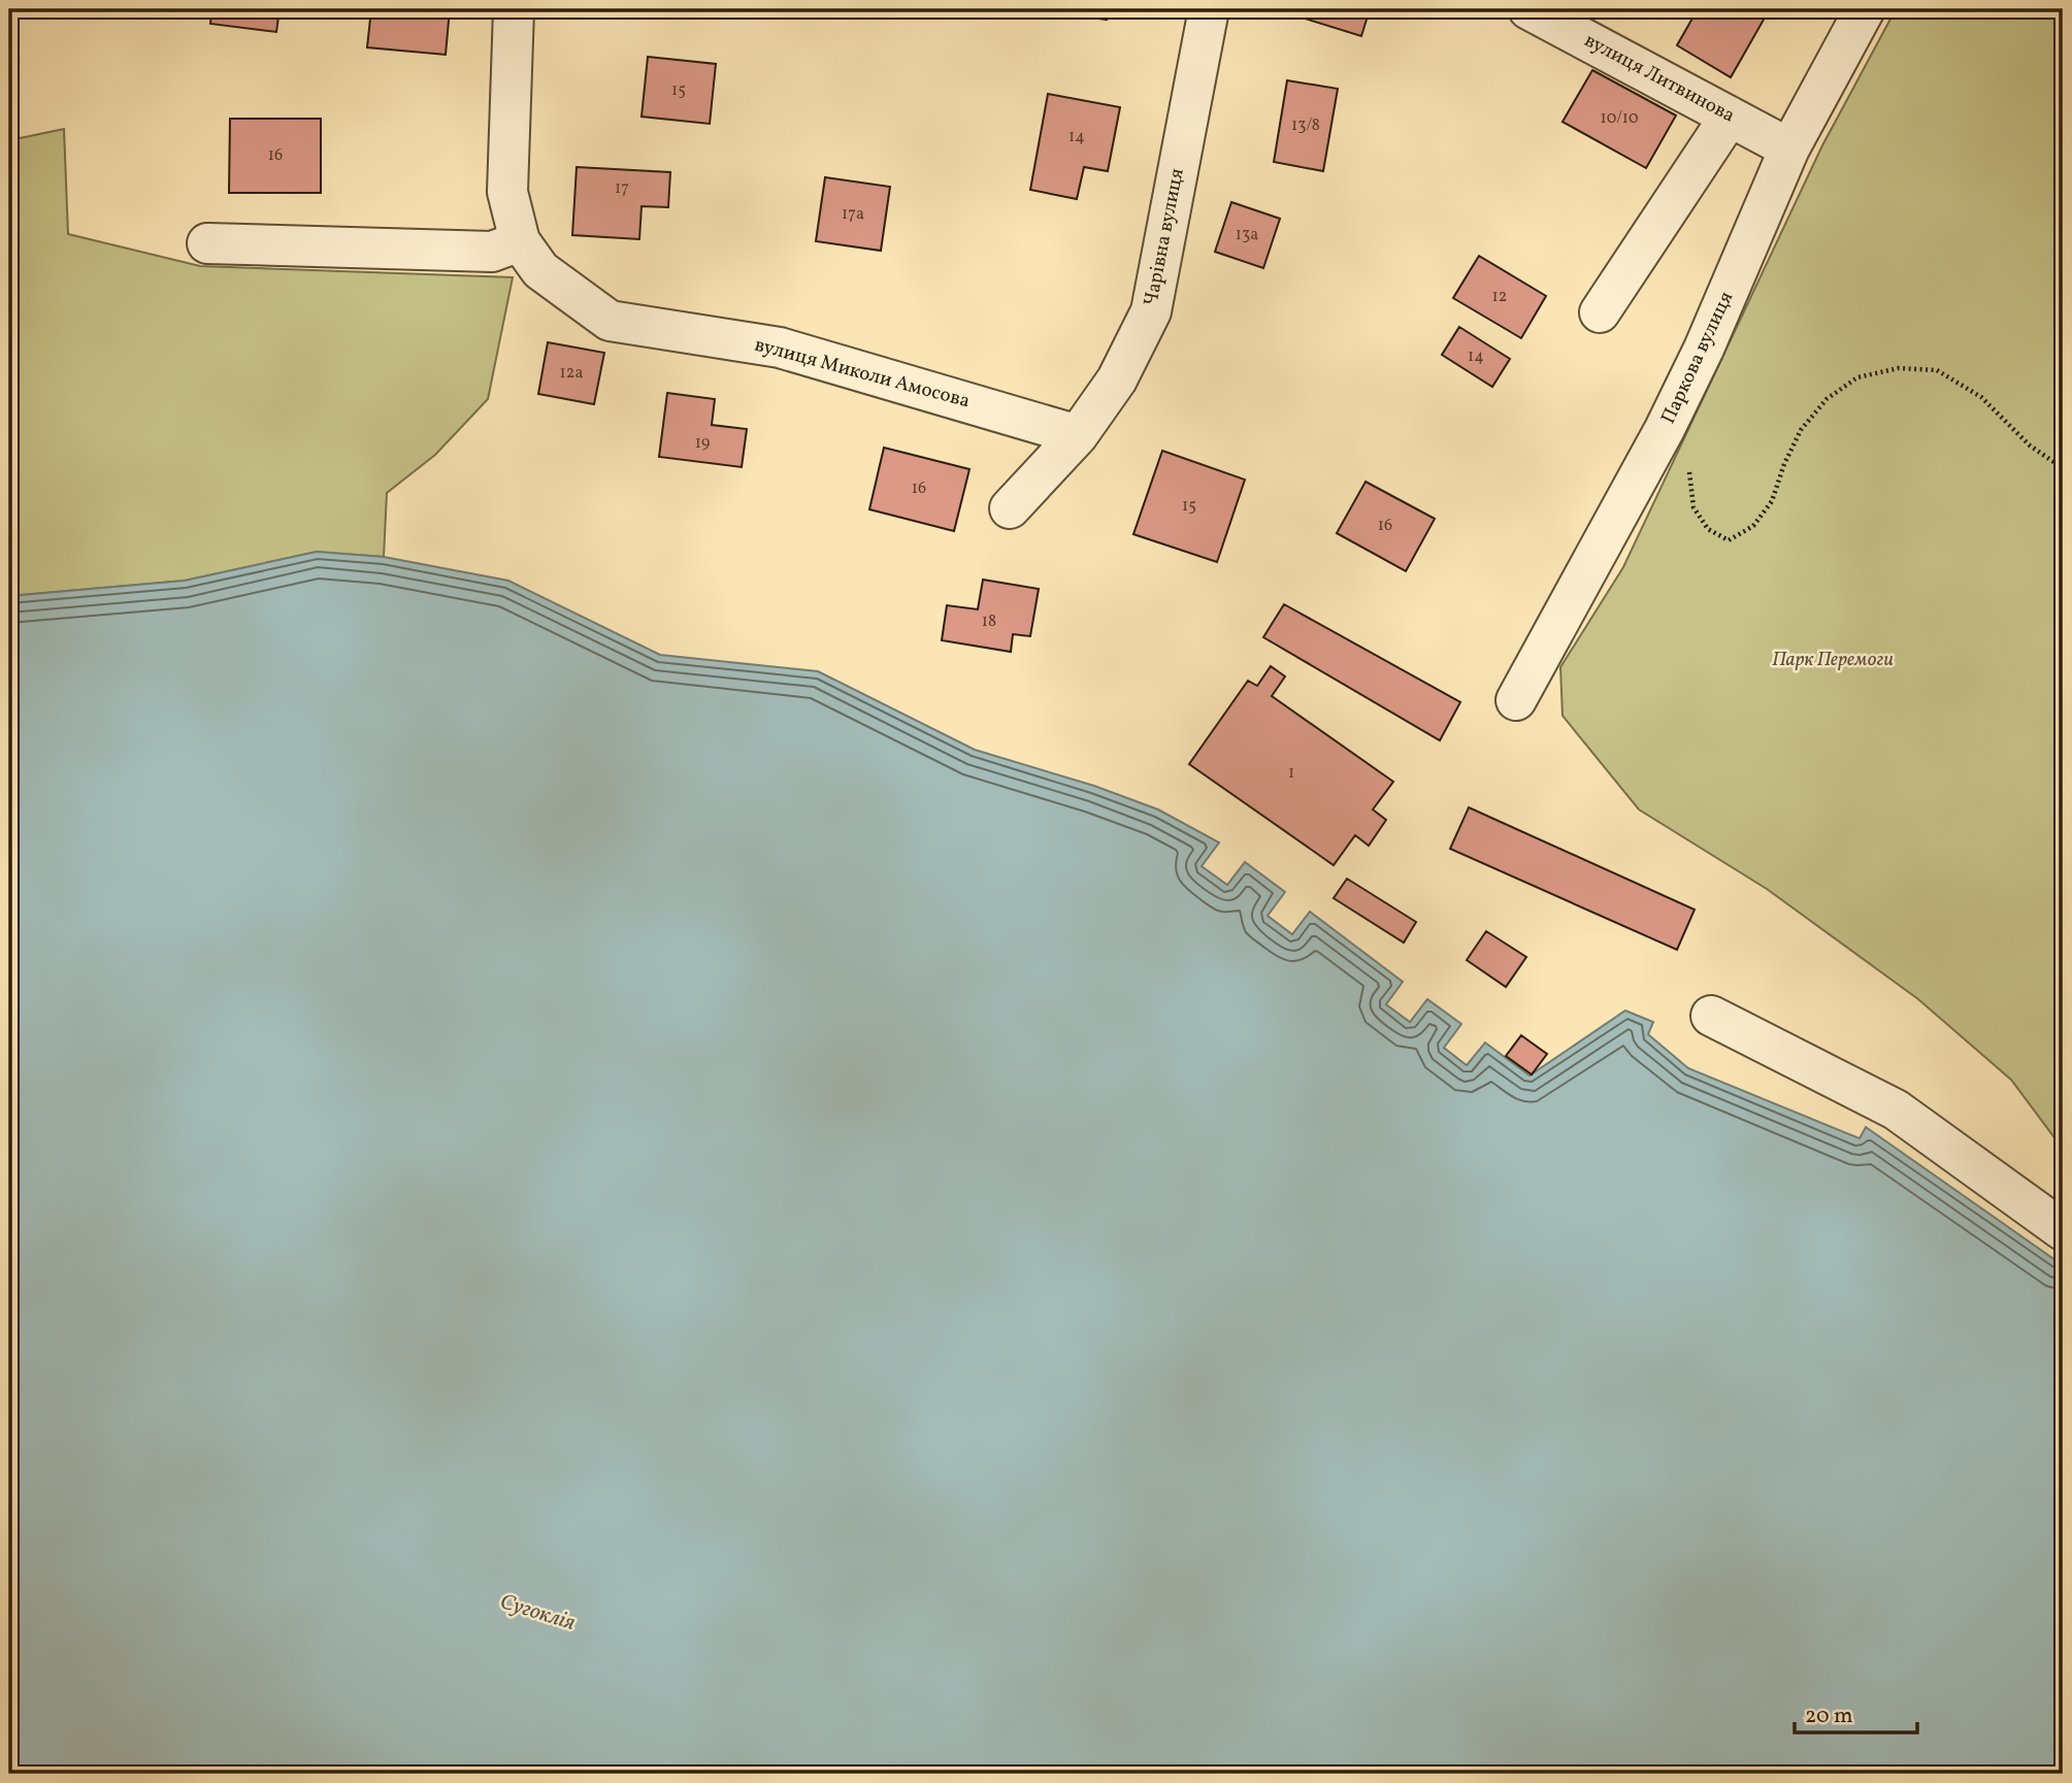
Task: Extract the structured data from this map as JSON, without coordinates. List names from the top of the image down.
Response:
{
  "streets": {
    "street": [
      "вулиця Литвинова",
      "Чарівна вулиця",
      "Паркова вулиця",
      "вулиця Миколи Амосова"
    ]
  },
  "crossings": [
    ["вулиця Литвинова", "Паркова вулиця"],
    ["Чарівна вулиця", "вулиця Миколи Амосова"]
  ],
  "water": ["Сугоклія"],
  "parks": ["Парк Перемоги"],
  "house_numbers": [
    "15",
    "10/10",
    "13/8",
    "14",
    "16",
    "17",
    "17а",
    "13а",
    "12",
    "14",
    "12а",
    "19",
    "16",
    "15",
    "16",
    "18",
    "1"
  ],
  "scale_bar": "20 m"
}
